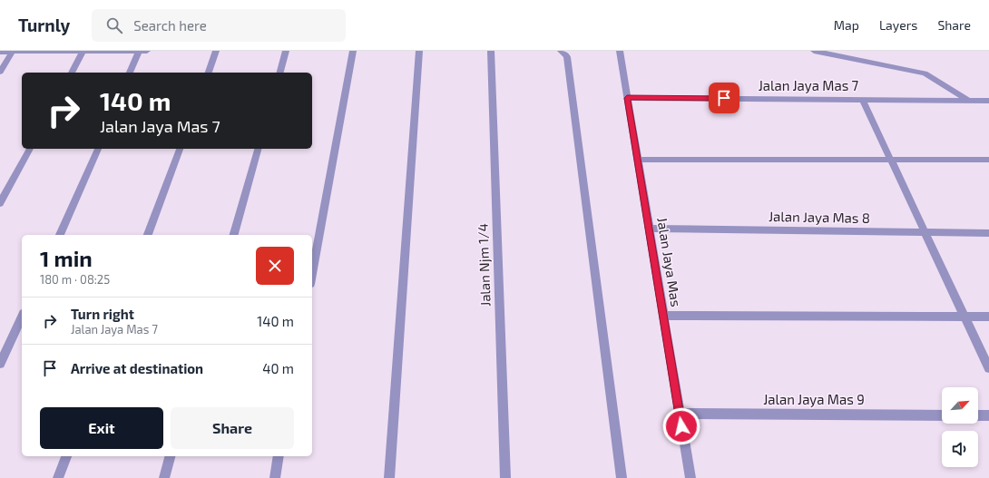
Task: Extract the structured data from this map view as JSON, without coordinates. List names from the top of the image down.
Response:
{
  "streets": {
    "street": [
      "Jalan Jaya Mas 7",
      "Jalan Jaya Mas 8",
      "Jalan Jaya Mas",
      "Jalan Njm 1/4",
      "Jalan Jaya Mas 9"
    ]
  },
  "crossings": [
    ["Jalan Jaya Mas 7", "Jalan Jaya Mas"],
    ["Jalan Jaya Mas 8", "Jalan Jaya Mas"],
    ["Jalan Jaya Mas", "Jalan Jaya Mas 9"]
  ],
  "north": "top right",
  "page": {
    "header": "Turnly",
    "search": "Search here",
    "nav": ["Map", "Layers", "Share"],
    "turn": ["140 m", "Jalan Jaya Mas 7"],
    "heading": ["1 min", "180 m · 08:25"],
    "list": [
      {
        "name": "Turn right",
        "note": "Jalan Jaya Mas 7",
        "value": "140 m"
      },
      {
        "name": "Arrive at destination",
        "value": "40 m"
      }
    ],
    "buttons": ["Exit", "Share"]
  }
}
